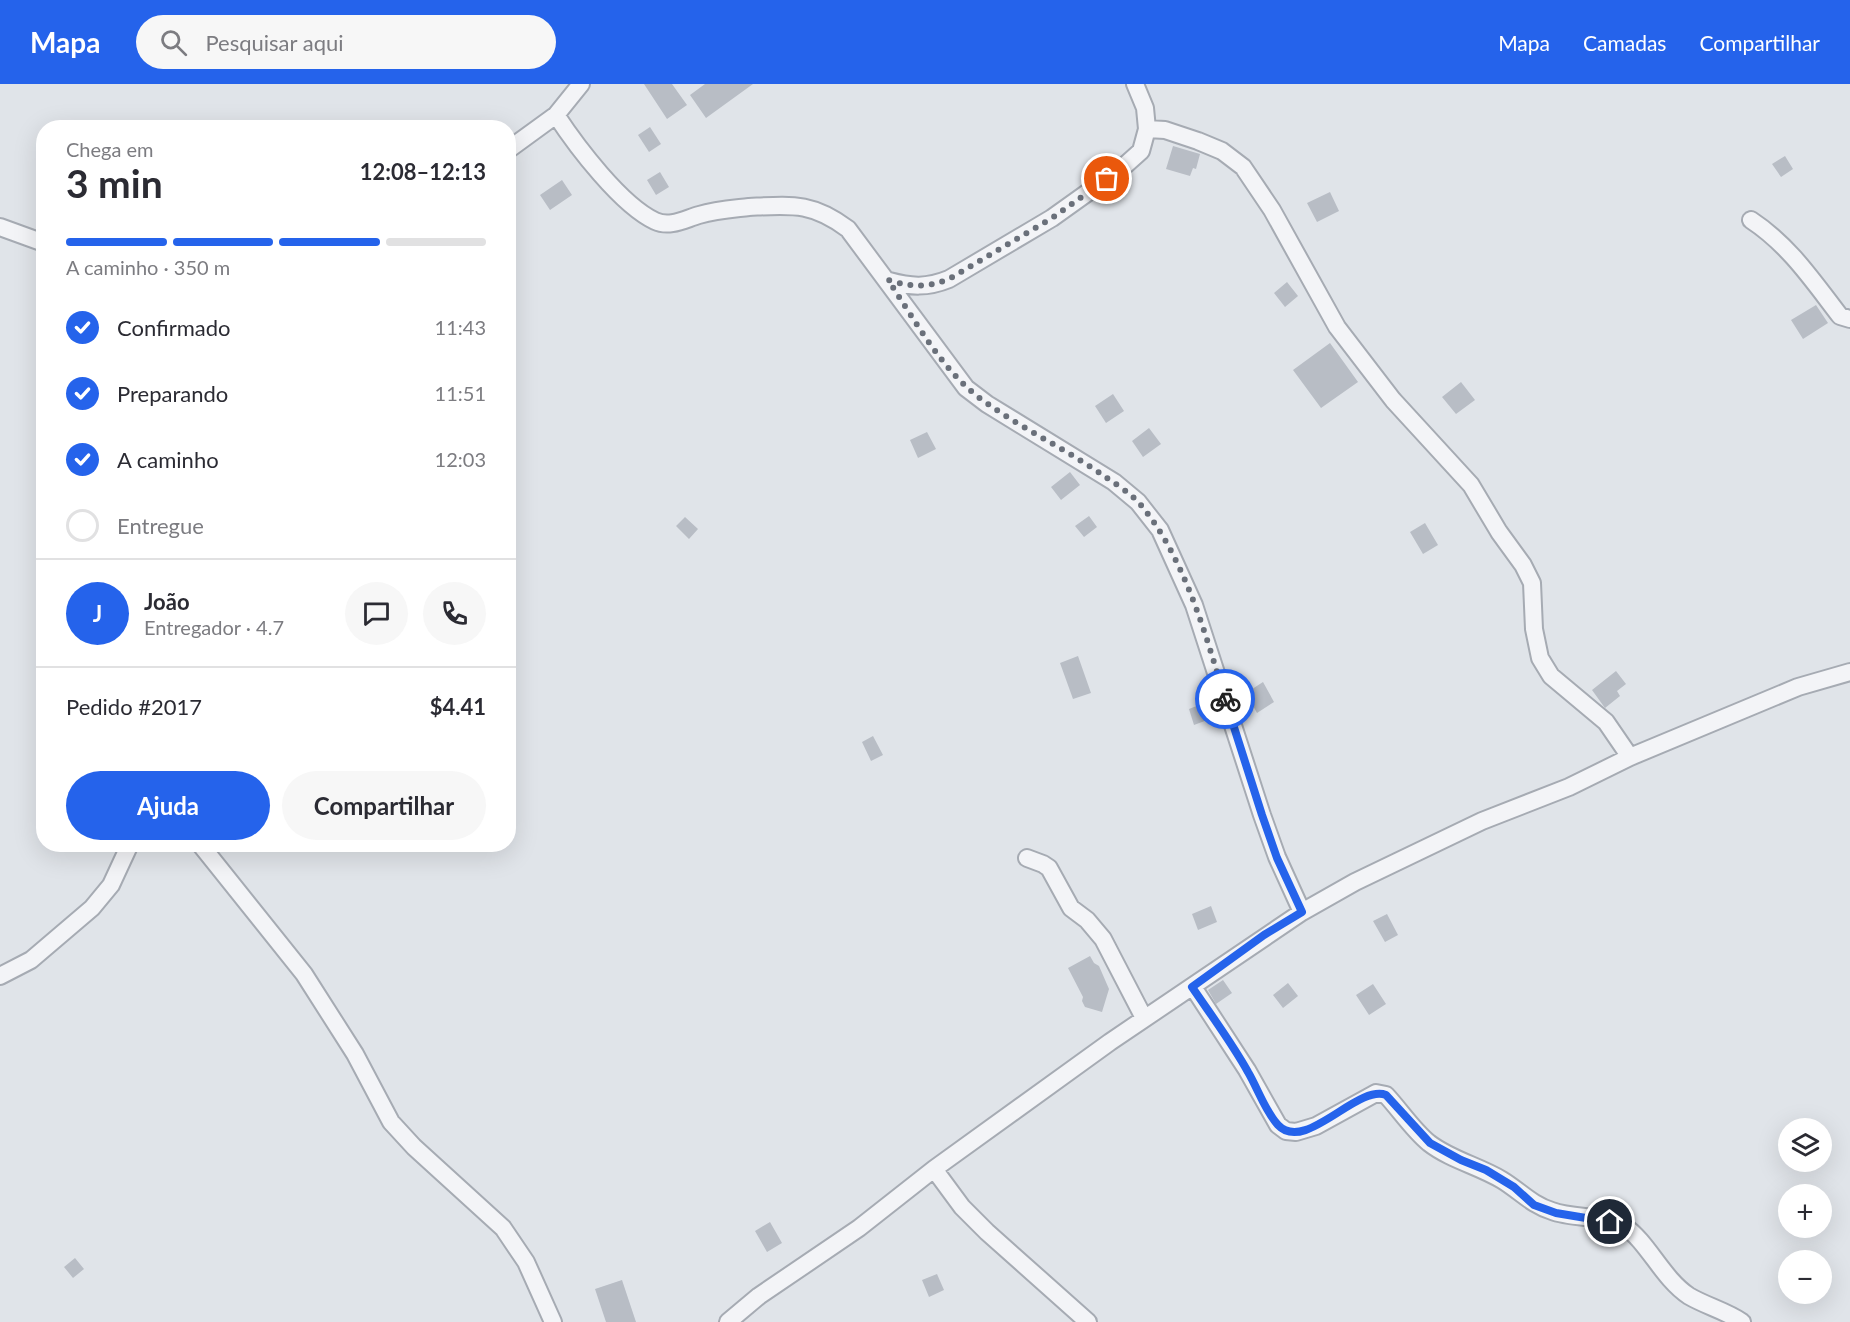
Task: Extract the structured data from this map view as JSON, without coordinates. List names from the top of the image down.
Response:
{
  "page": {
    "header": "Mapa",
    "search": "Pesquisar aqui",
    "nav": ["Mapa", "Camadas", "Compartilhar"],
    "heading": ["3 min", "Chega em", "12:08–12:13"],
    "panel": [
      "João",
      "Entregador · 4.7",
      "Pedido #2017",
      "$4.41"
    ],
    "bar": "A caminho · 350 m",
    "list": [
      ["Confirmado", "11:43"],
      ["Preparando", "11:51"],
      ["A caminho", "12:03"],
      "Entregue"
    ],
    "round": "J",
    "buttons": ["Ajuda", "Compartilhar"],
    "map_buttons": ["+", "−"]
  }
}
